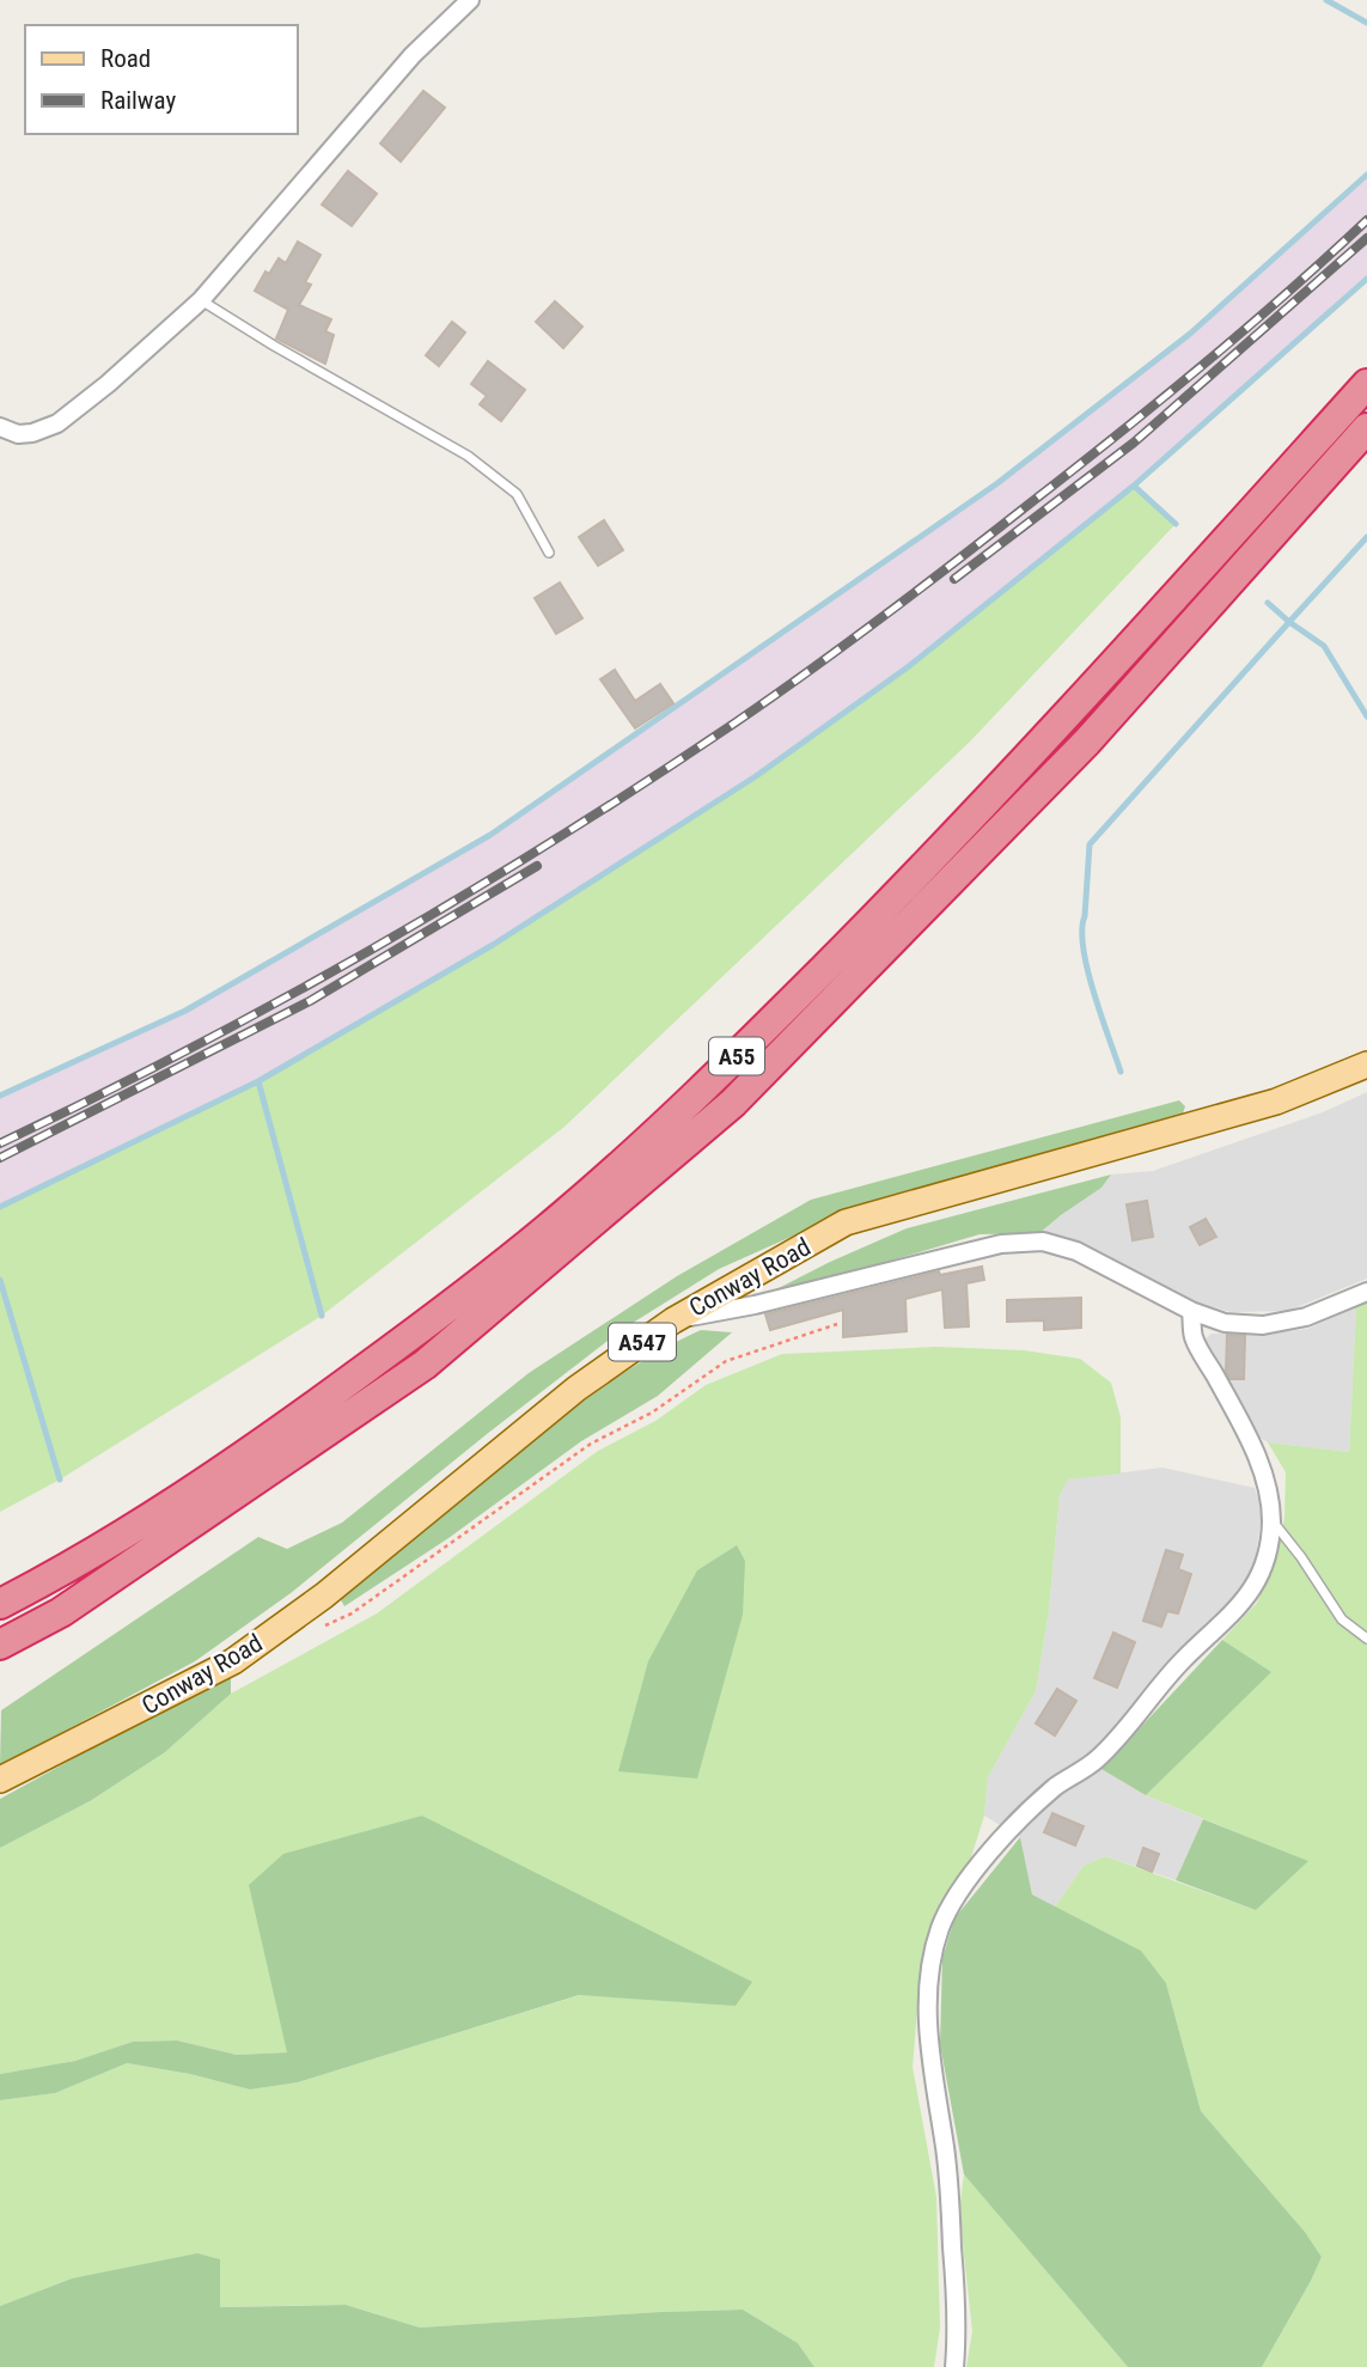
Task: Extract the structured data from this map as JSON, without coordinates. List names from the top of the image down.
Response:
{
  "streets": {
    "highway": ["A55"],
    "main road": ["Conway Road", "A547"]
  },
  "legend": ["Road", "Railway"]
}
